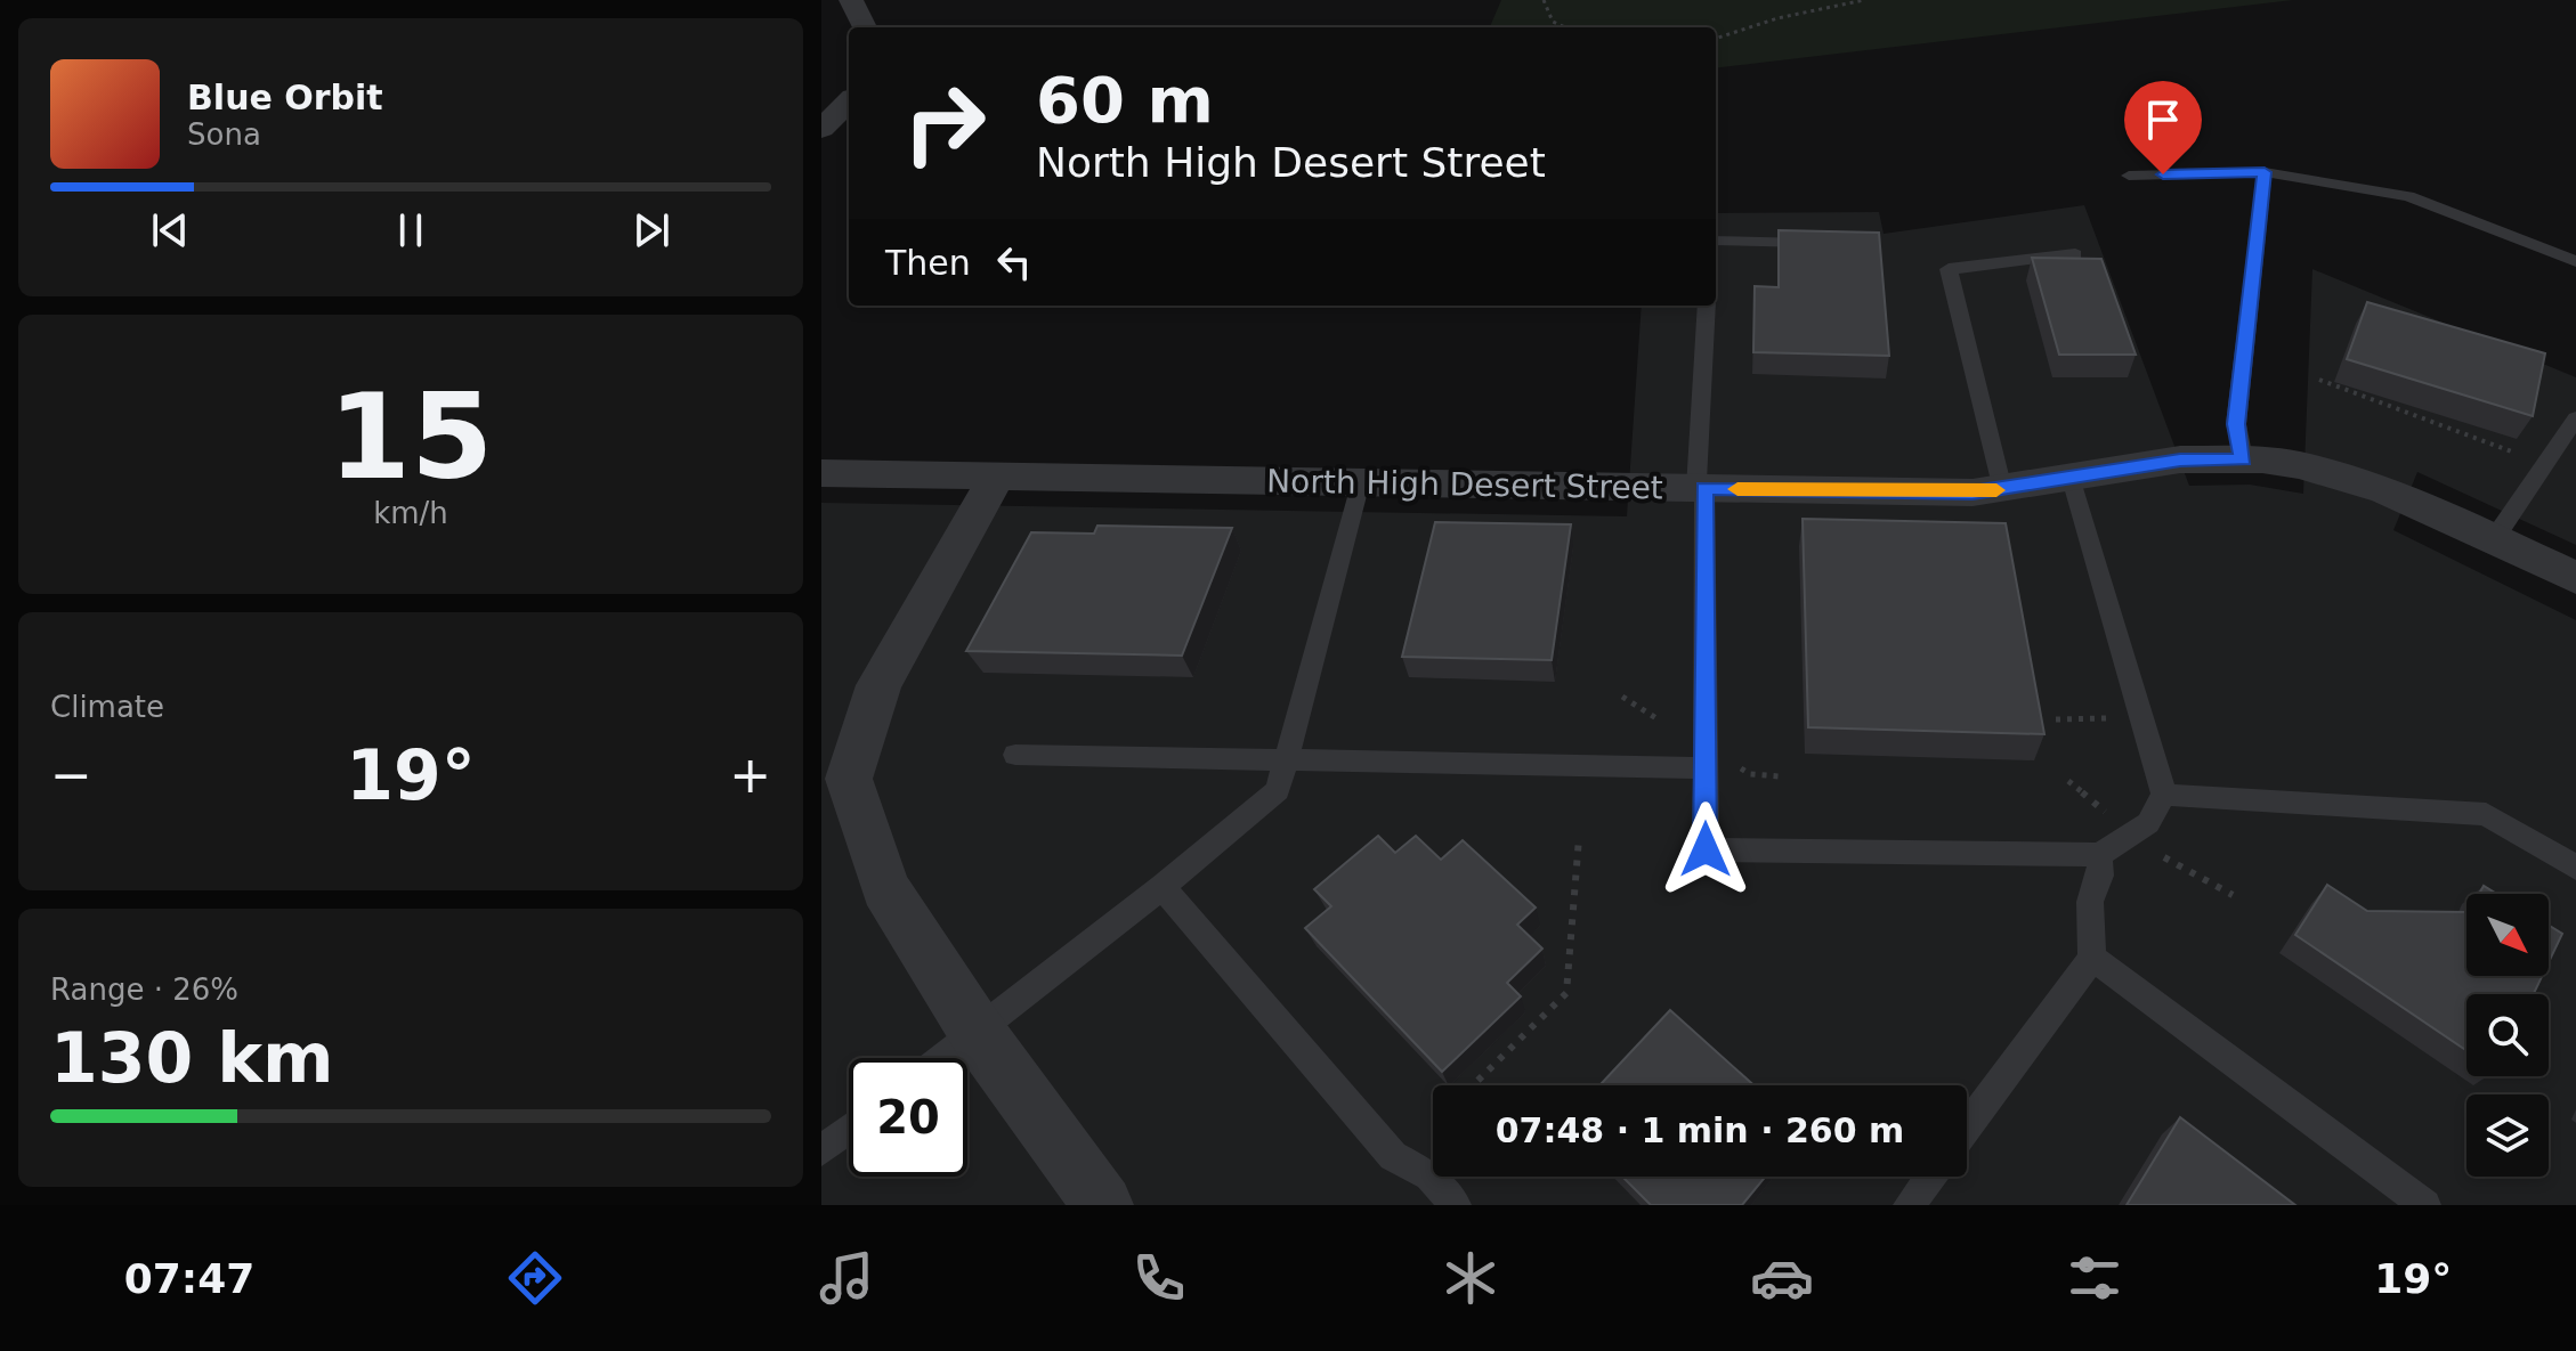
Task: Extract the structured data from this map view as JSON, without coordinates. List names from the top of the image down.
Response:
{
  "streets": {
    "street": ["North High Desert Street"]
  },
  "north": "bottom right",
  "page": {
    "turn": ["60 m", "North High Desert Street"],
    "song": ["Blue Orbit", "Sona"],
    "then": "Then",
    "tile": [
      ["15", "km/h"],
      "Climate",
      ["Range · 26%", "130 km"]
    ],
    "heat": ["−", "19°", "+"],
    "limit": "20",
    "trip": "07:48 · 1 min · 260 m",
    "tabs": ["07:47", "19°"]
  }
}
